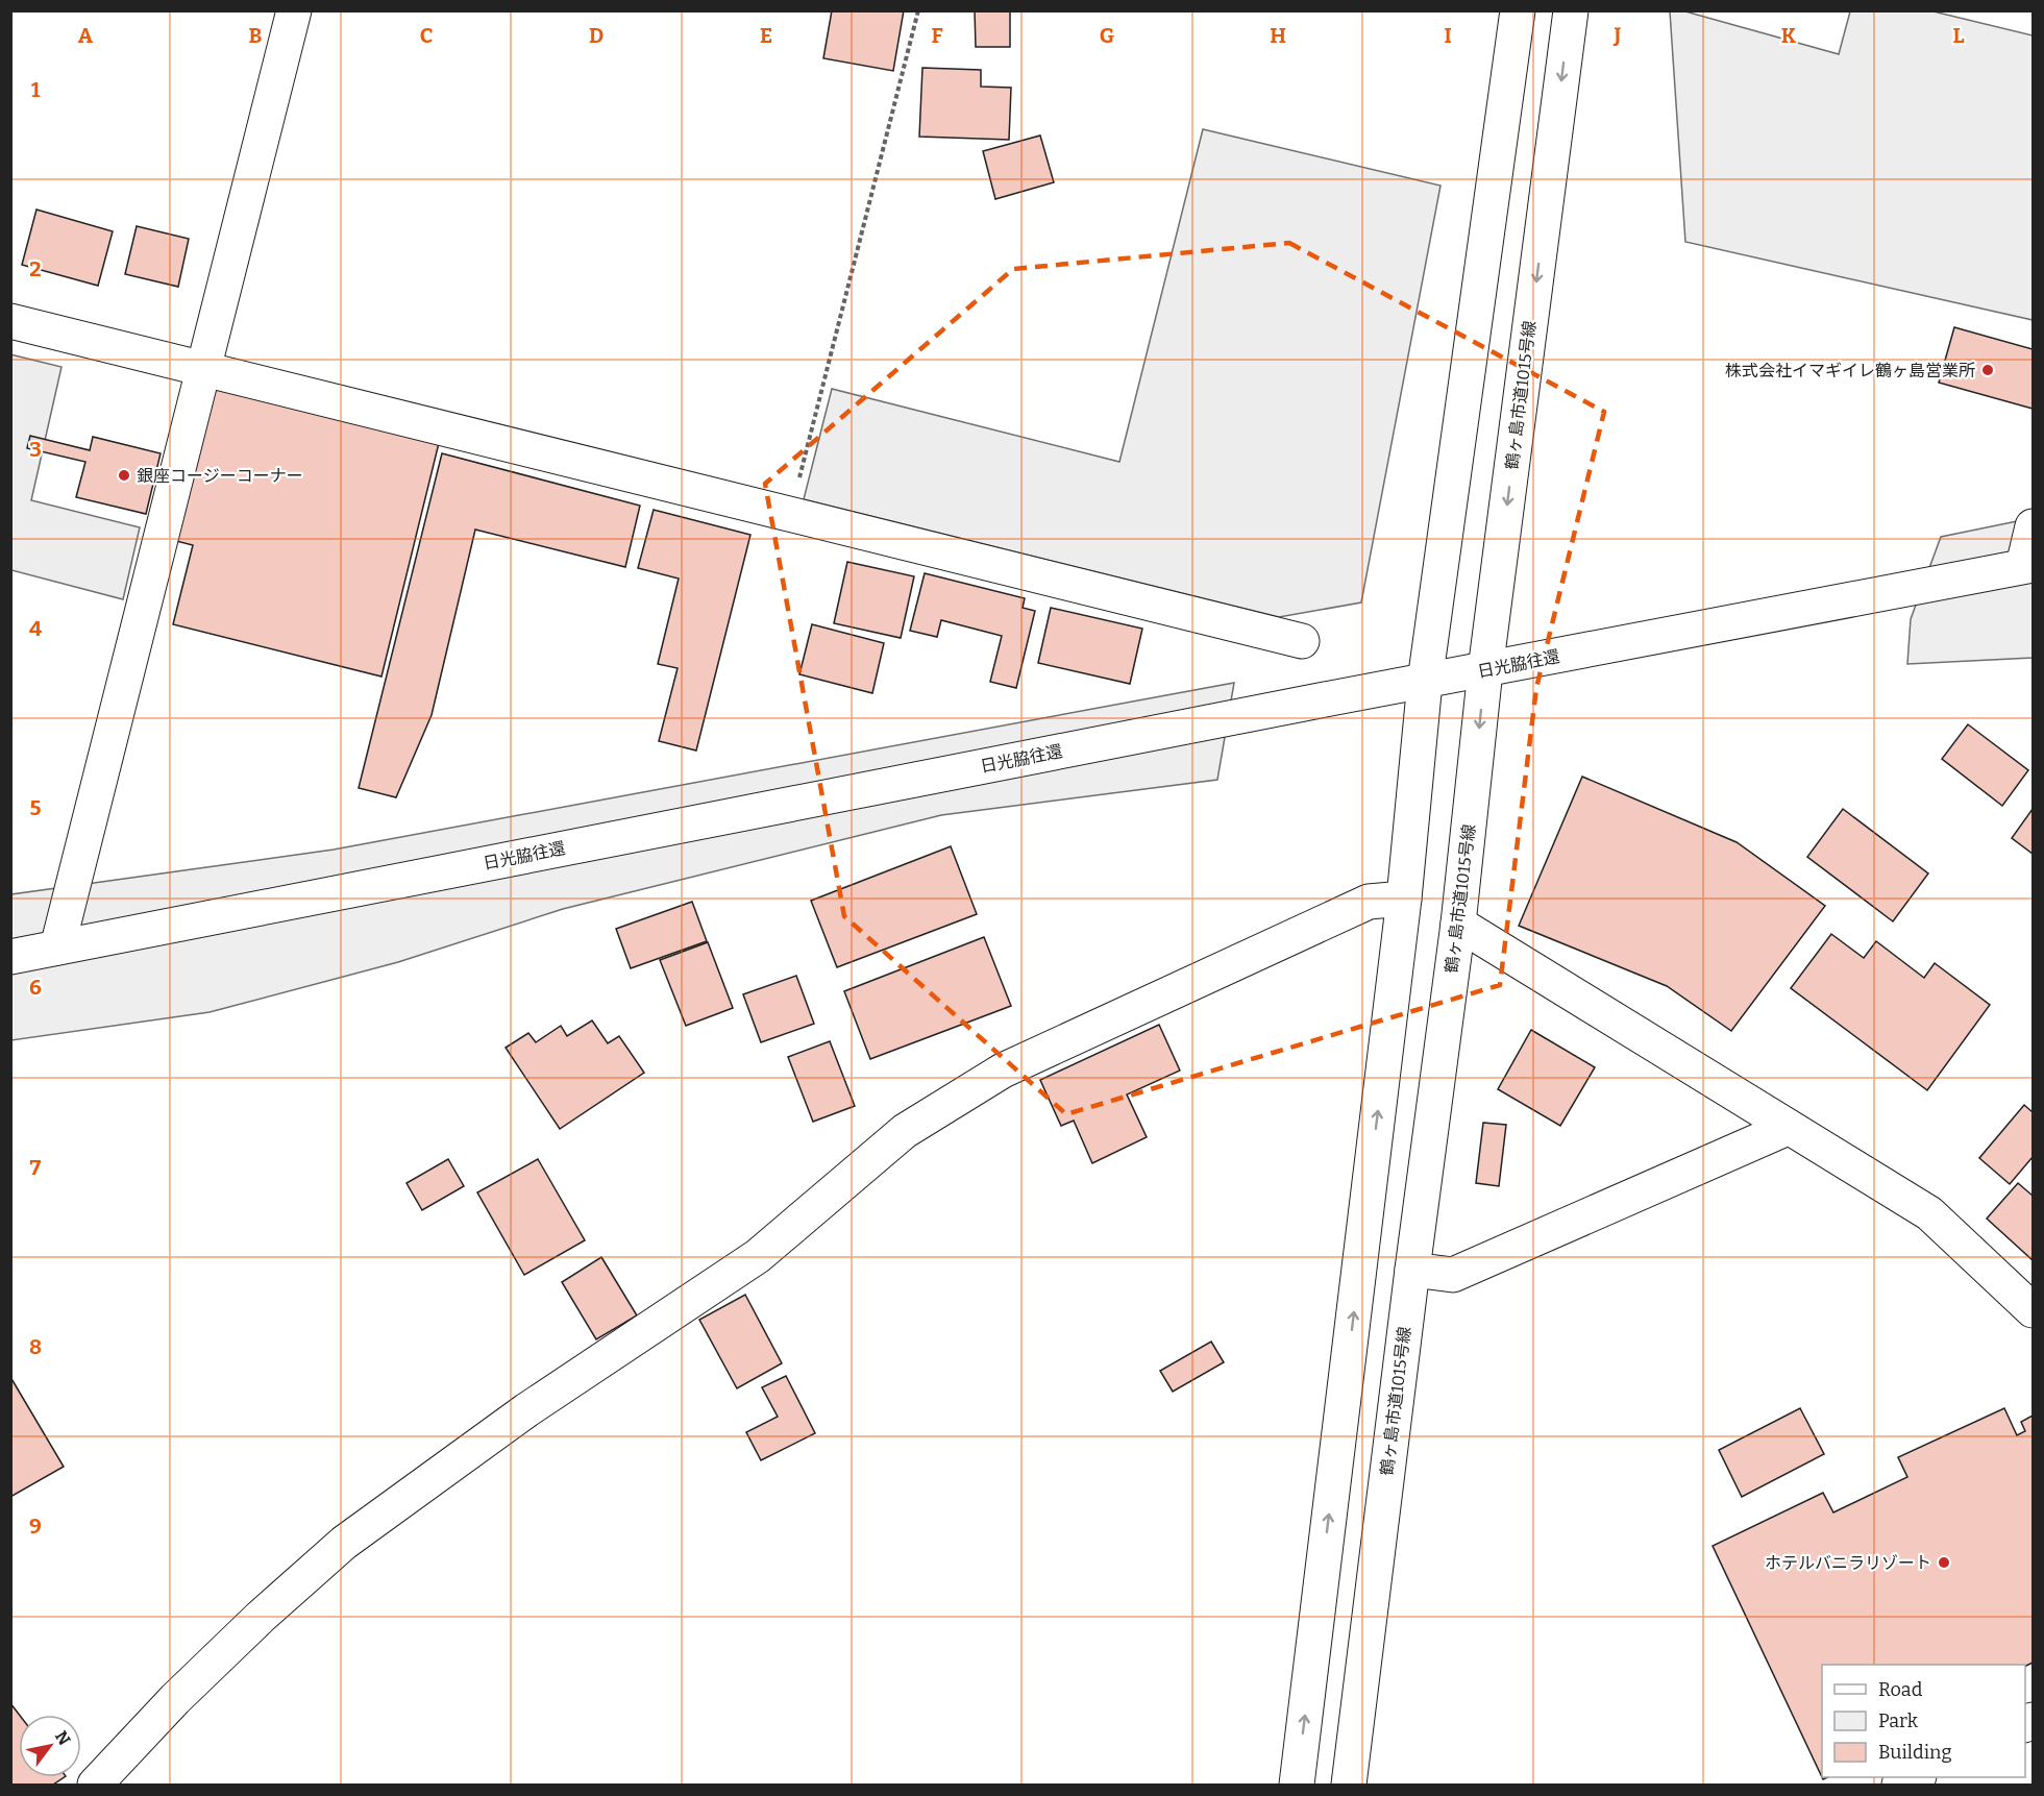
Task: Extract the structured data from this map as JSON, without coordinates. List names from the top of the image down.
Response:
{
  "streets": {
    "main road": ["鶴ヶ島市道1015号線", "日光脇往還"]
  },
  "crossings": [
    ["鶴ヶ島市道1015号線", "日光脇往還"]
  ],
  "places": ["株式会社イマギイレ鶴ヶ島営業所", "銀座コージーコーナー", "ホテルバニラリゾート"],
  "legend": ["Road", "Park", "Building"],
  "north": "top right",
  "grid": {
    "columns": [
      "A",
      "B",
      "C",
      "D",
      "E",
      "F",
      "G",
      "H",
      "I",
      "J",
      "K",
      "L"
    ],
    "rows": [
      "1",
      "2",
      "3",
      "4",
      "5",
      "6",
      "7",
      "8",
      "9"
    ]
  }
}
